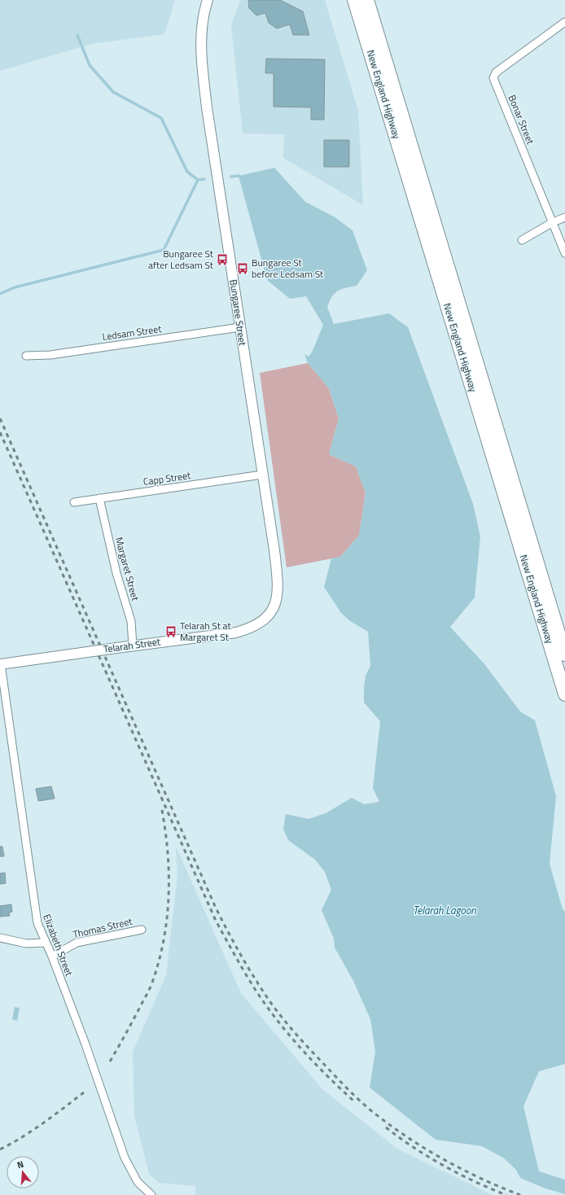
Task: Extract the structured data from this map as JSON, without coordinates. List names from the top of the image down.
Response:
{
  "streets": {
    "highway": ["New England Highway"],
    "street": [
      "Bonar Street",
      "Bungaree Street",
      "Ledsam Street",
      "Capp Street",
      "Margaret Street",
      "Telarah Street",
      "Thomas Street",
      "Elizabeth Street"
    ]
  },
  "crossings": [
    ["Bungaree Street", "Ledsam Street"],
    ["Bungaree Street", "Capp Street"],
    ["Bungaree Street", "Telarah Street"],
    ["Capp Street", "Margaret Street"],
    ["Margaret Street", "Telarah Street"],
    ["Telarah Street", "Elizabeth Street"],
    ["Thomas Street", "Elizabeth Street"]
  ],
  "water": ["Telarah Lagoon"],
  "places": {
    "bus stop": ["Bungaree St after Ledsam St", "Bungaree St before Ledsam St", "Telarah St at Margaret St"]
  },
  "north": "top"
}
